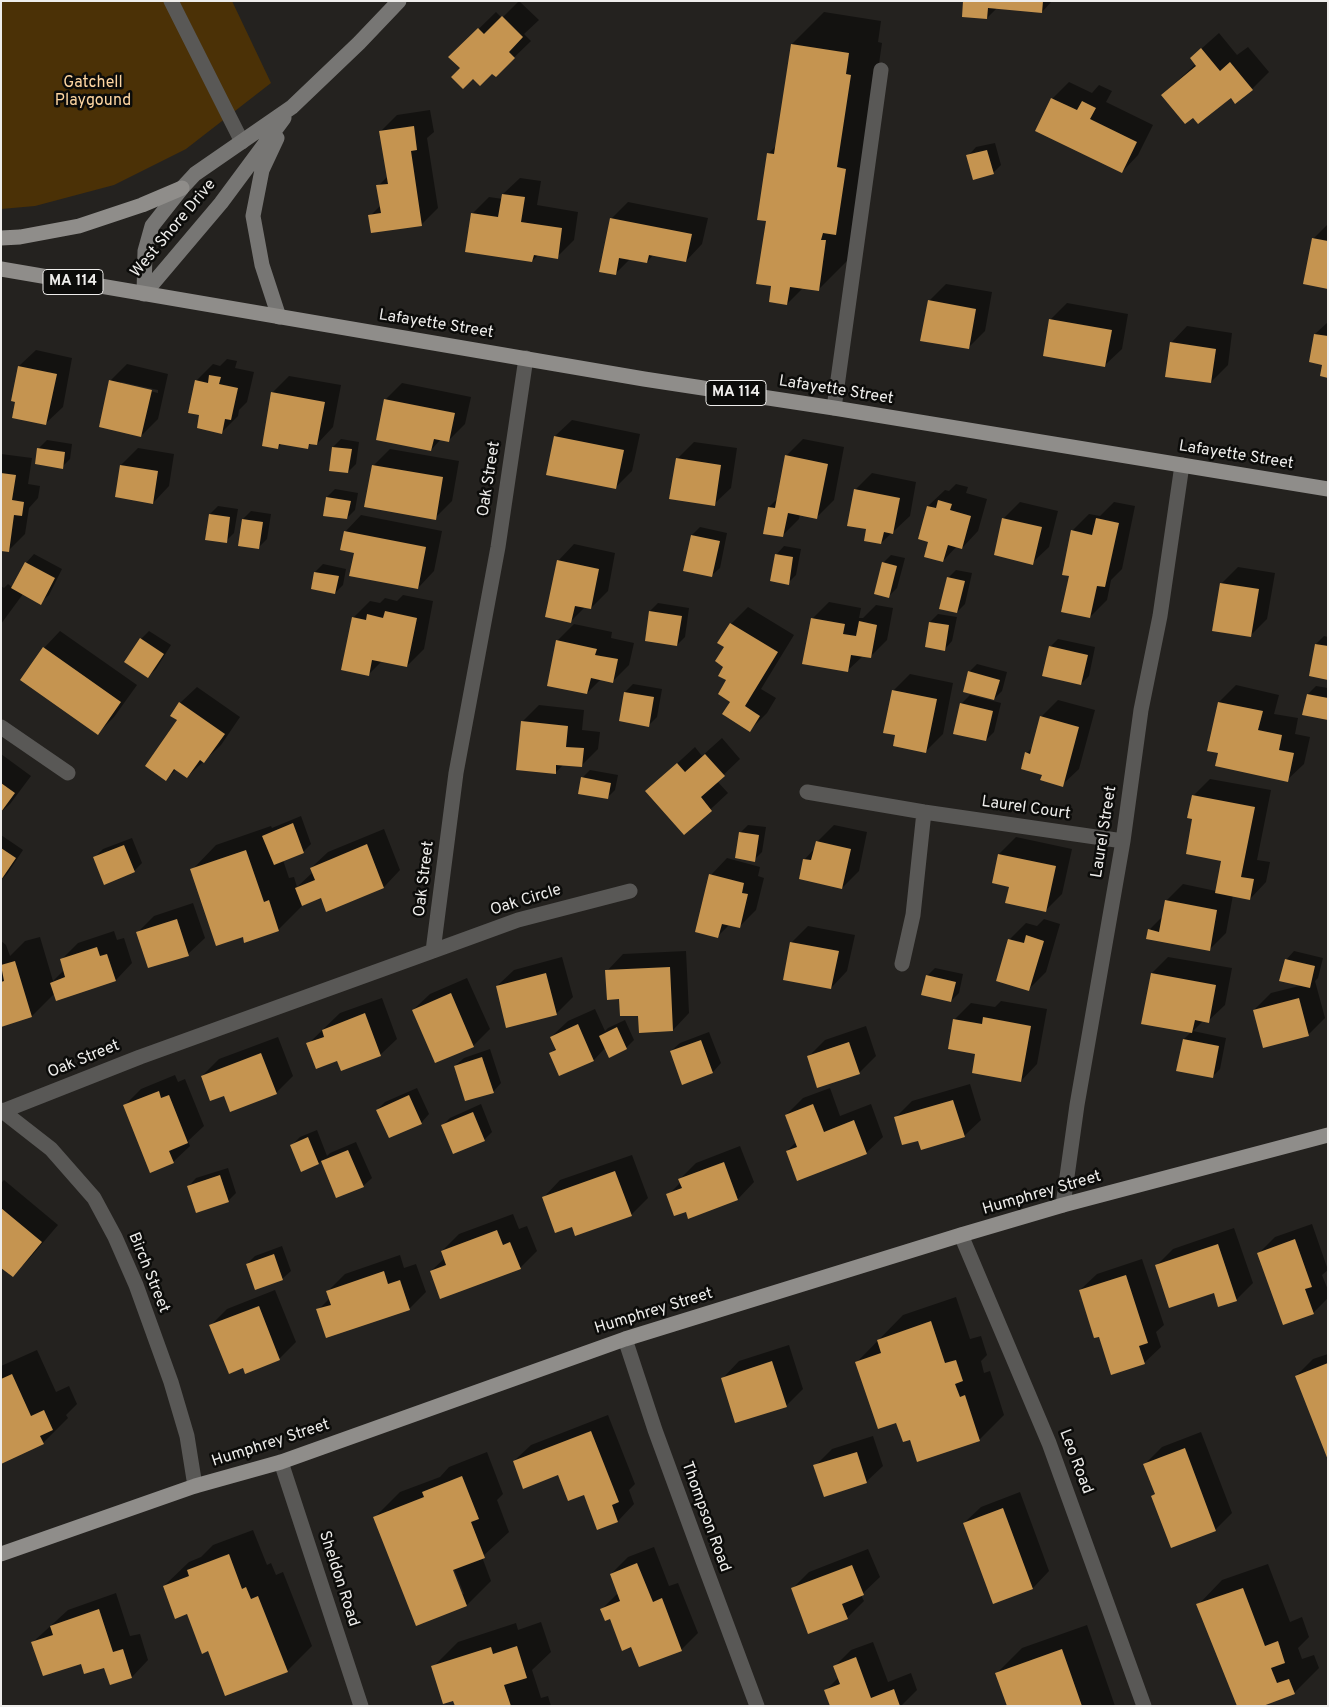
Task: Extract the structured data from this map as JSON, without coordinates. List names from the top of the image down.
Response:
{
  "streets": {
    "main road": [
      "West Shore Drive",
      "MA 114",
      "Lafayette Street",
      "Humphrey Street"
    ],
    "street": [
      "Oak Street",
      "Laurel Court",
      "Laurel Street",
      "Oak Circle",
      "Birch Street",
      "Leo Road",
      "Thompson Road",
      "Sheldon Road"
    ]
  },
  "crossings": [
    ["West Shore Drive", "Lafayette Street"],
    ["Lafayette Street", "Oak Street"],
    ["Lafayette Street", "Laurel Street"],
    ["Oak Street", "Oak Circle"],
    ["Oak Street", "Birch Street"],
    ["Laurel Court", "Laurel Street"],
    ["Laurel Street", "Humphrey Street"],
    ["Humphrey Street", "Birch Street"],
    ["Humphrey Street", "Leo Road"],
    ["Humphrey Street", "Thompson Road"],
    ["Humphrey Street", "Sheldon Road"]
  ],
  "parks": ["Gatchell Playgound"]
}
